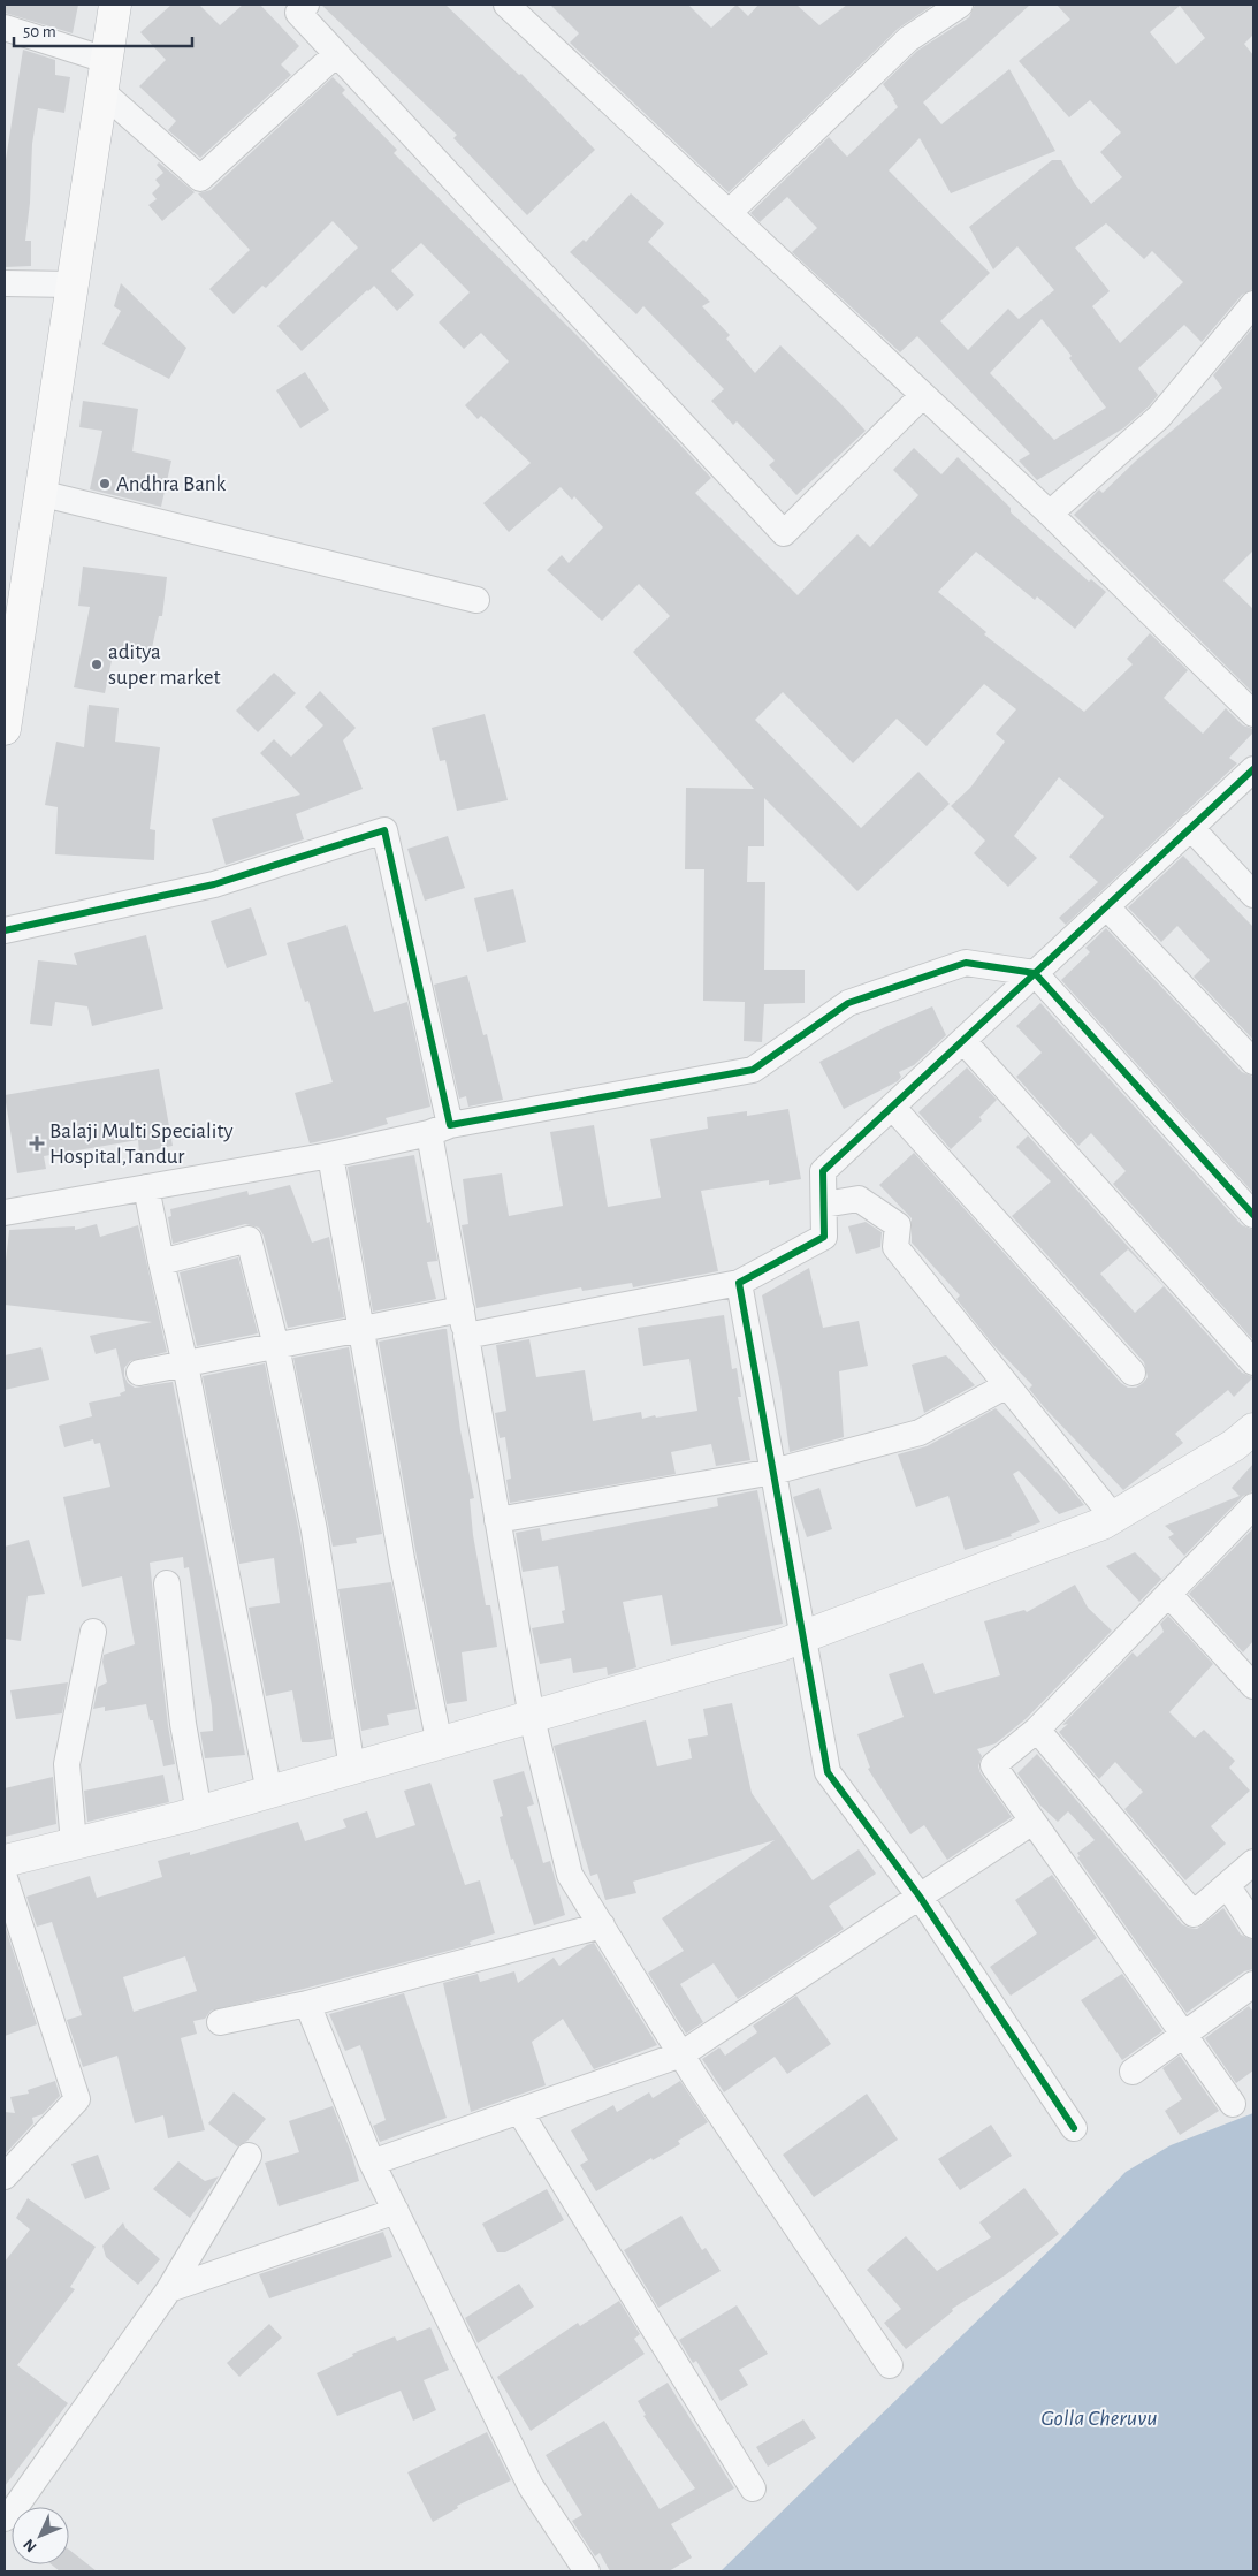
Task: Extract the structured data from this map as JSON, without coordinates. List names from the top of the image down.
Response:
{
  "water": ["Golla Cheruvu"],
  "places": {
    "other": ["Andhra Bank", "aditya super market"],
    "health": ["Balaji Multi Speciality Hospital,Tandur"]
  },
  "scale_bar": "50 m",
  "north": "bottom left"
}
